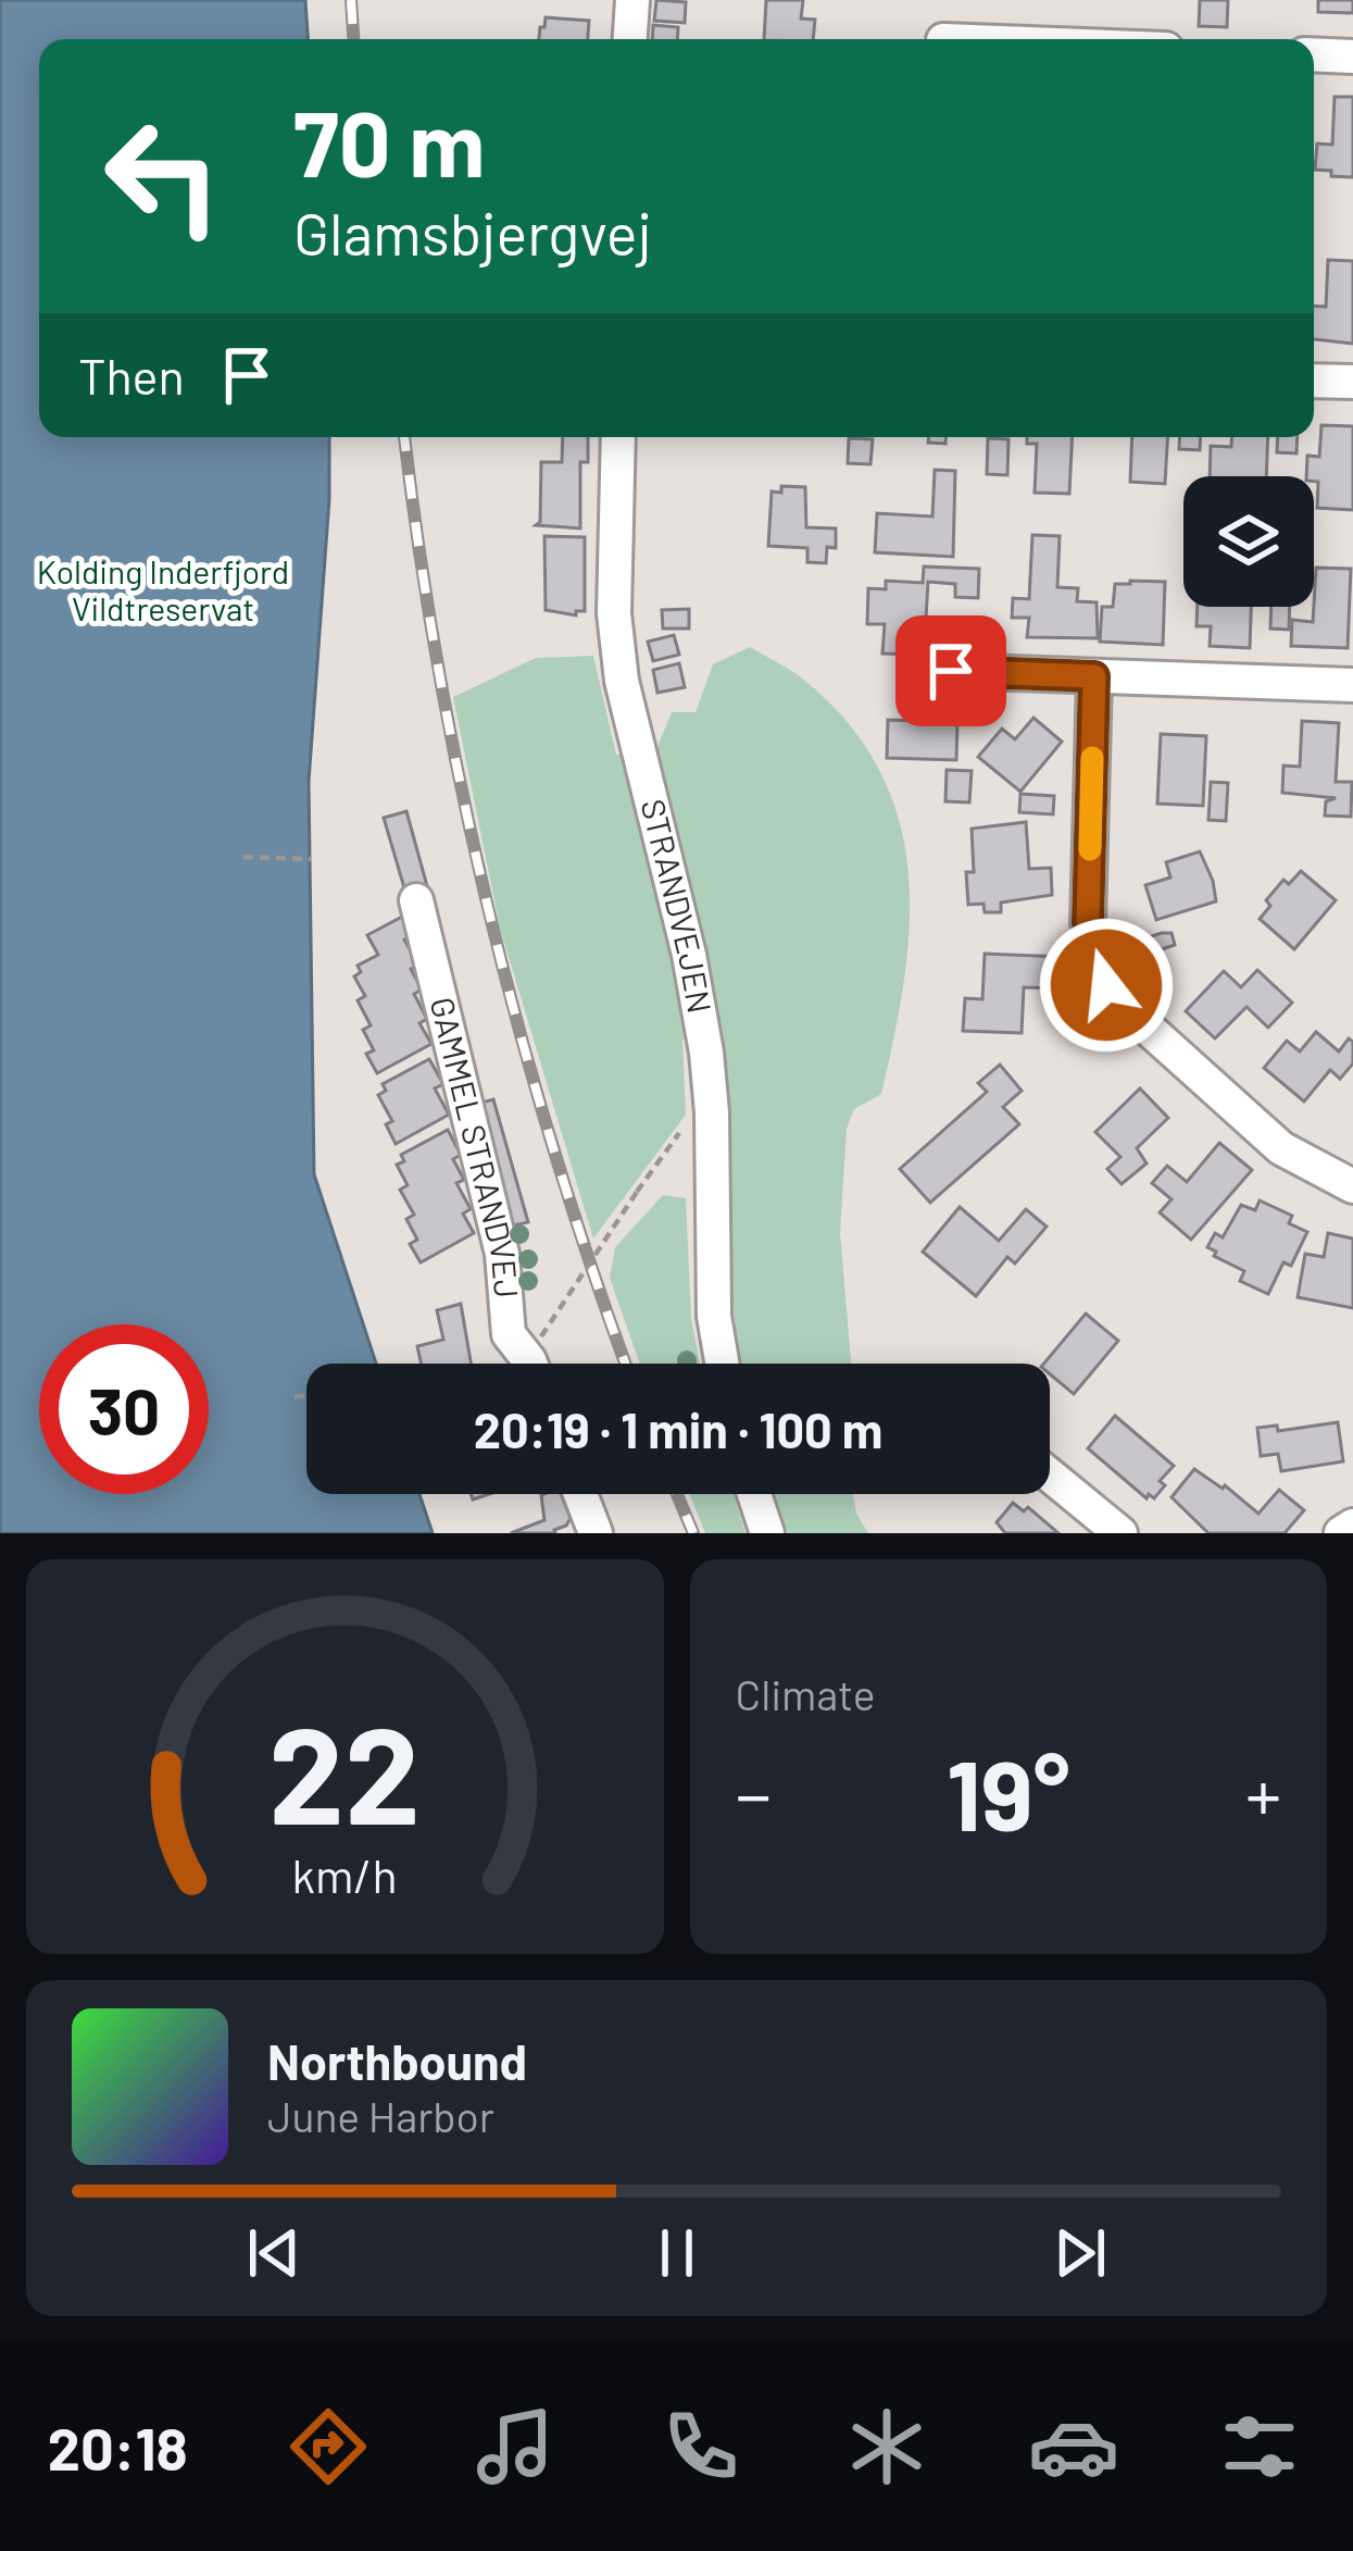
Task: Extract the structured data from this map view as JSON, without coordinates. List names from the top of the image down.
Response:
{
  "streets": {
    "street": ["STRANDVEJEN", "GAMMEL STRANDVEJ"]
  },
  "parks": ["Kolding Inderfjord Vildtreservat"],
  "page": {
    "turn": ["70 m", "Glamsbjergvej"],
    "then": "Then",
    "limit": "30",
    "trip": "20:19 · 1 min · 100 m",
    "tile": "Climate",
    "heat": ["−", "19°", "+"],
    "song": ["Northbound", "June Harbor"],
    "tabs": "20:18",
    "gauge": ["22", "km/h"]
  }
}
